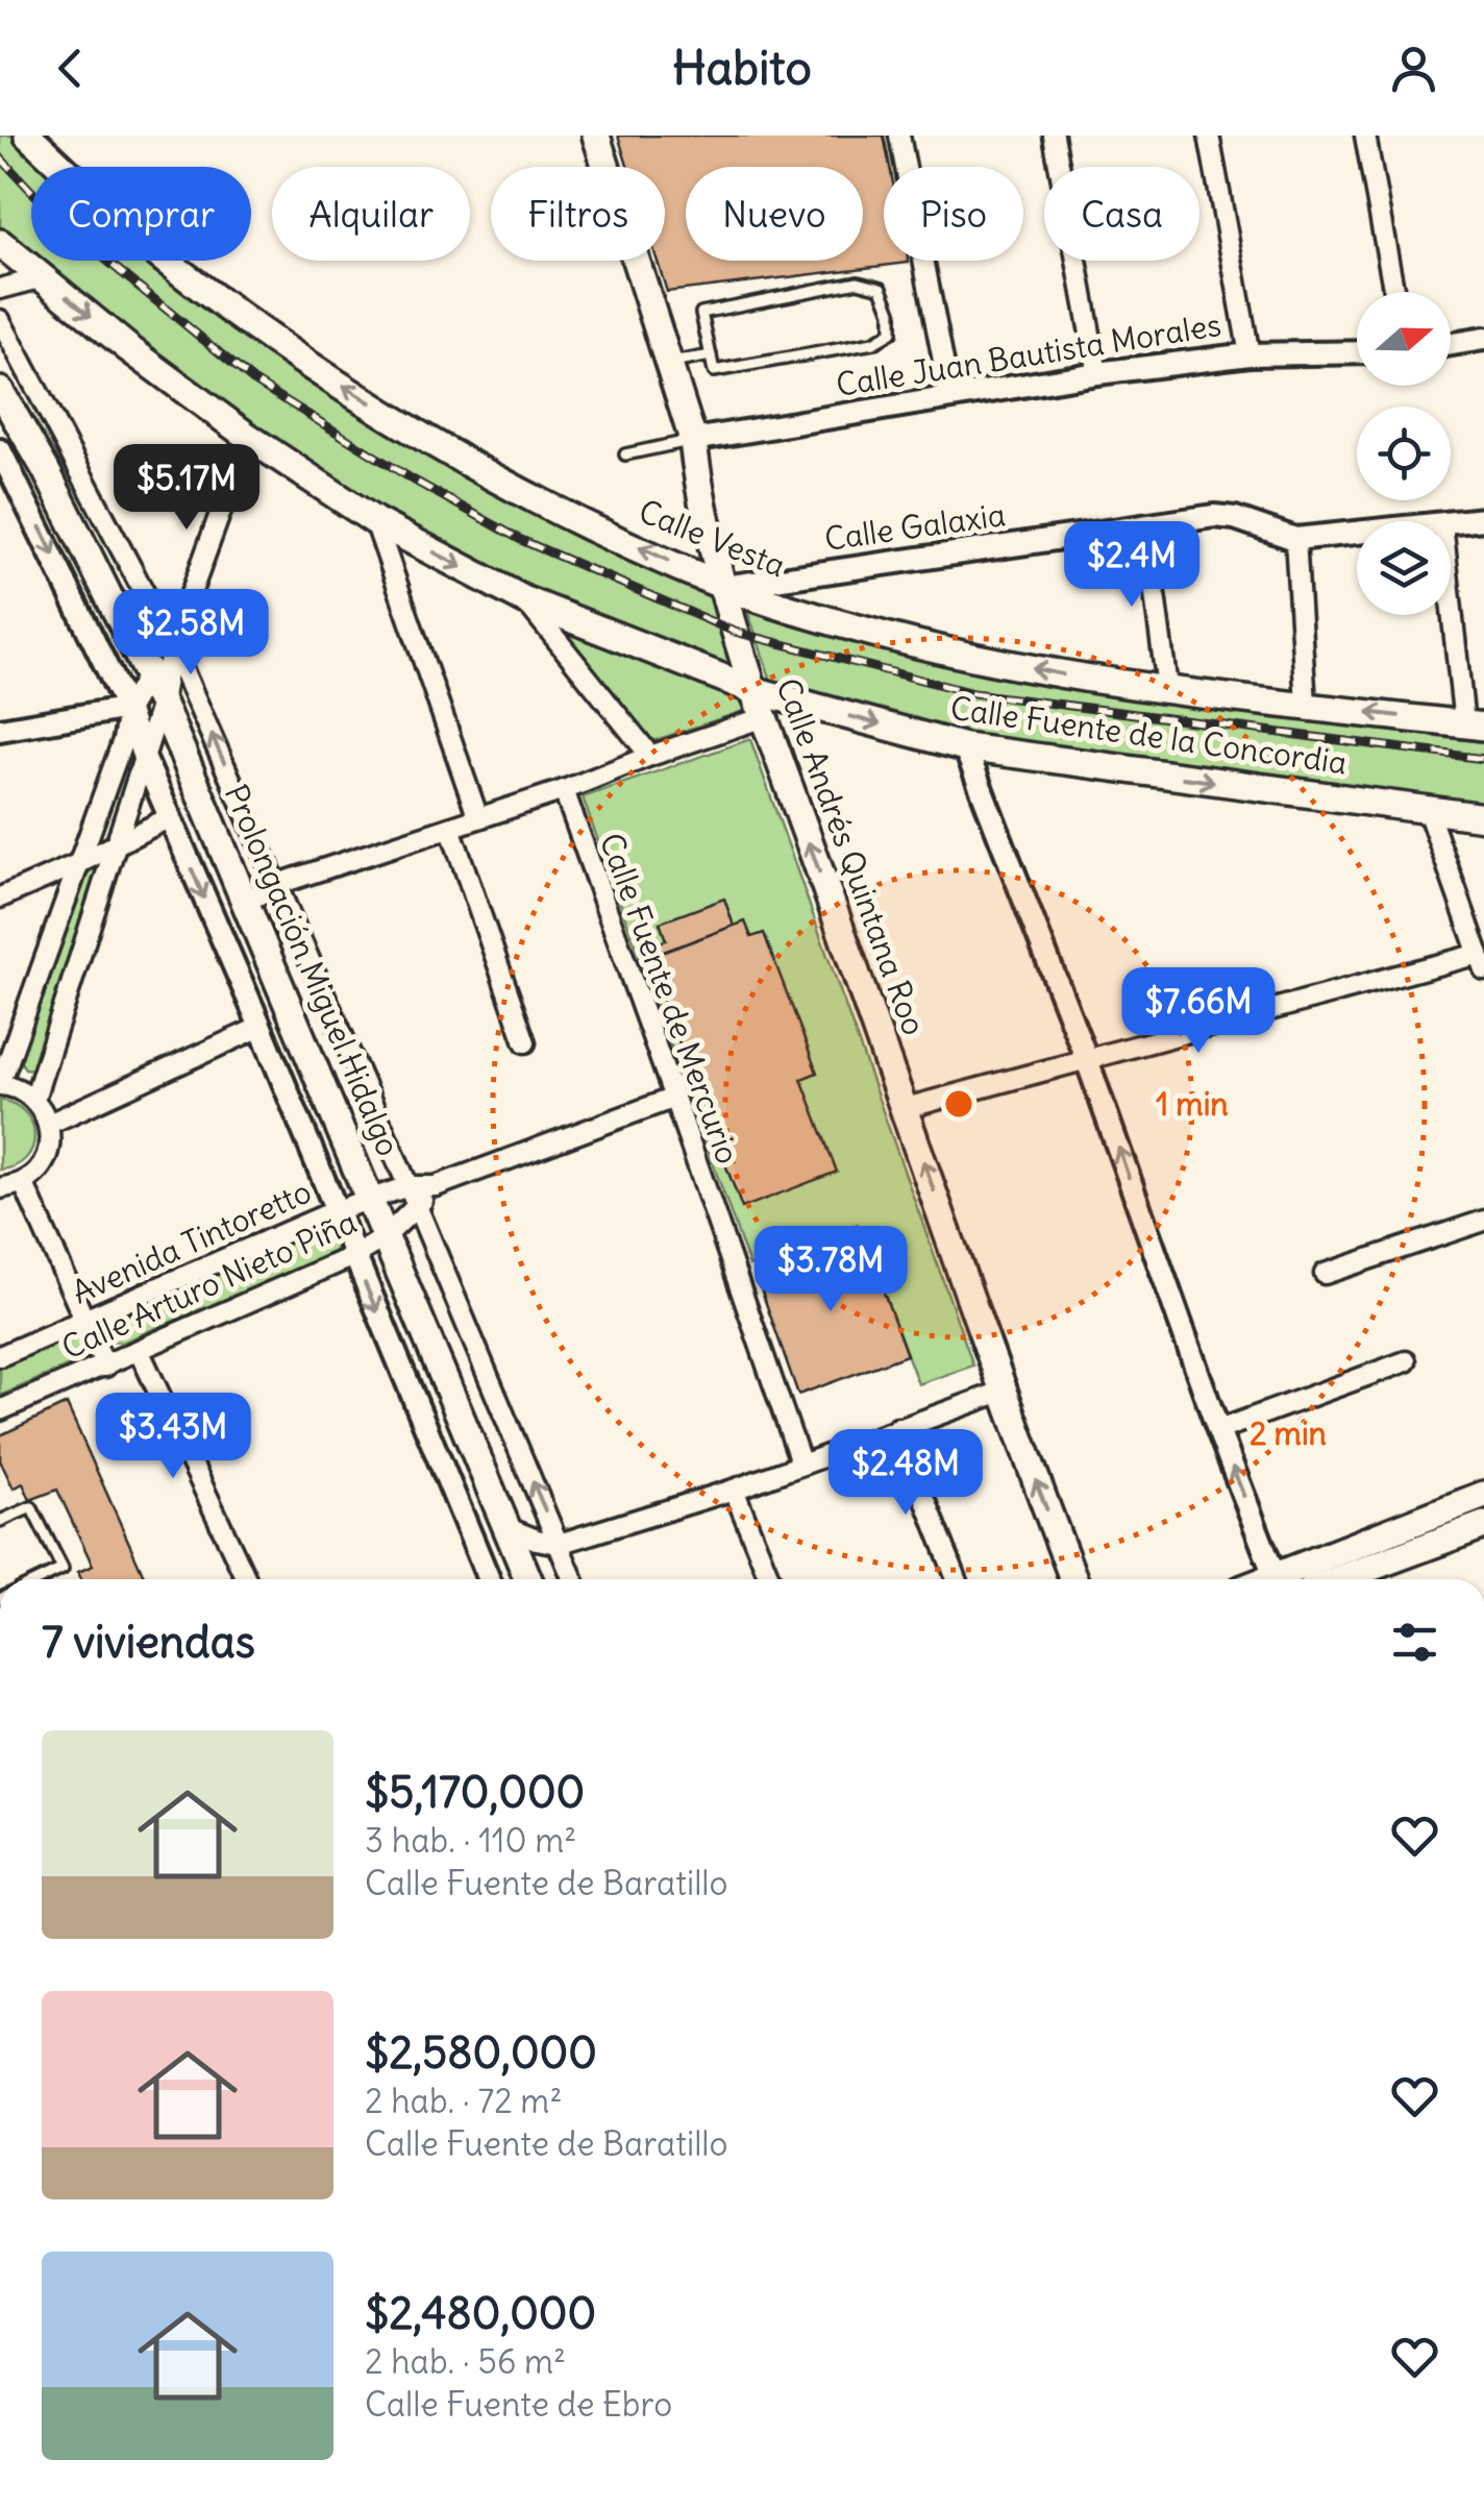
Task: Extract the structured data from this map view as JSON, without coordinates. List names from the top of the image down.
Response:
{
  "streets": {
    "main road": [
      "Calle Vesta",
      "Calle Fuente de la Concordia",
      "Calle Andrés Quintana Roo",
      "Prolongación Miguel Hidalgo"
    ],
    "street": [
      "Calle Juan Bautista Morales",
      "Calle Galaxia",
      "Calle Fuente de Mercurio",
      "Avenida Tintoretto",
      "Calle Arturo Nieto Piña"
    ]
  },
  "crossings": [
    ["Calle Juan Bautista Morales", "Calle Andrés Quintana Roo"],
    ["Calle Galaxia", "Calle Vesta"],
    ["Calle Galaxia", "Calle Andrés Quintana Roo"],
    ["Calle Vesta", "Calle Andrés Quintana Roo"],
    ["Calle Fuente de la Concordia", "Calle Andrés Quintana Roo"],
    ["Prolongación Miguel Hidalgo", "Avenida Tintoretto"],
    ["Prolongación Miguel Hidalgo", "Calle Arturo Nieto Piña"]
  ],
  "one_way": ["Calle Vesta", "Calle Fuente de la Concordia", "Calle Andrés Quintana Roo"],
  "north": "right",
  "page": {
    "header": "Habito",
    "chip": [
      "Comprar",
      "Alquilar",
      "Filtros",
      "Nuevo",
      "Piso",
      "Casa"
    ],
    "price": [
      "$5.17M",
      "$2.4M",
      "$2.58M",
      "$7.66M",
      "$3.78M",
      "$3.43M",
      "$2.48M"
    ],
    "heading": "7 viviendas",
    "list": [
      {
        "name": "$5,170,000",
        "note": "3 hab. · 110 m² · Calle Fuente de Baratillo"
      },
      {
        "name": "$2,580,000",
        "note": "2 hab. · 72 m² · Calle Fuente de Baratillo"
      },
      {
        "name": "$2,480,000",
        "note": "2 hab. · 56 m² · Calle Fuente de Ebro"
      }
    ]
  },
  "rings": ["1 min", "2 min"]
}
